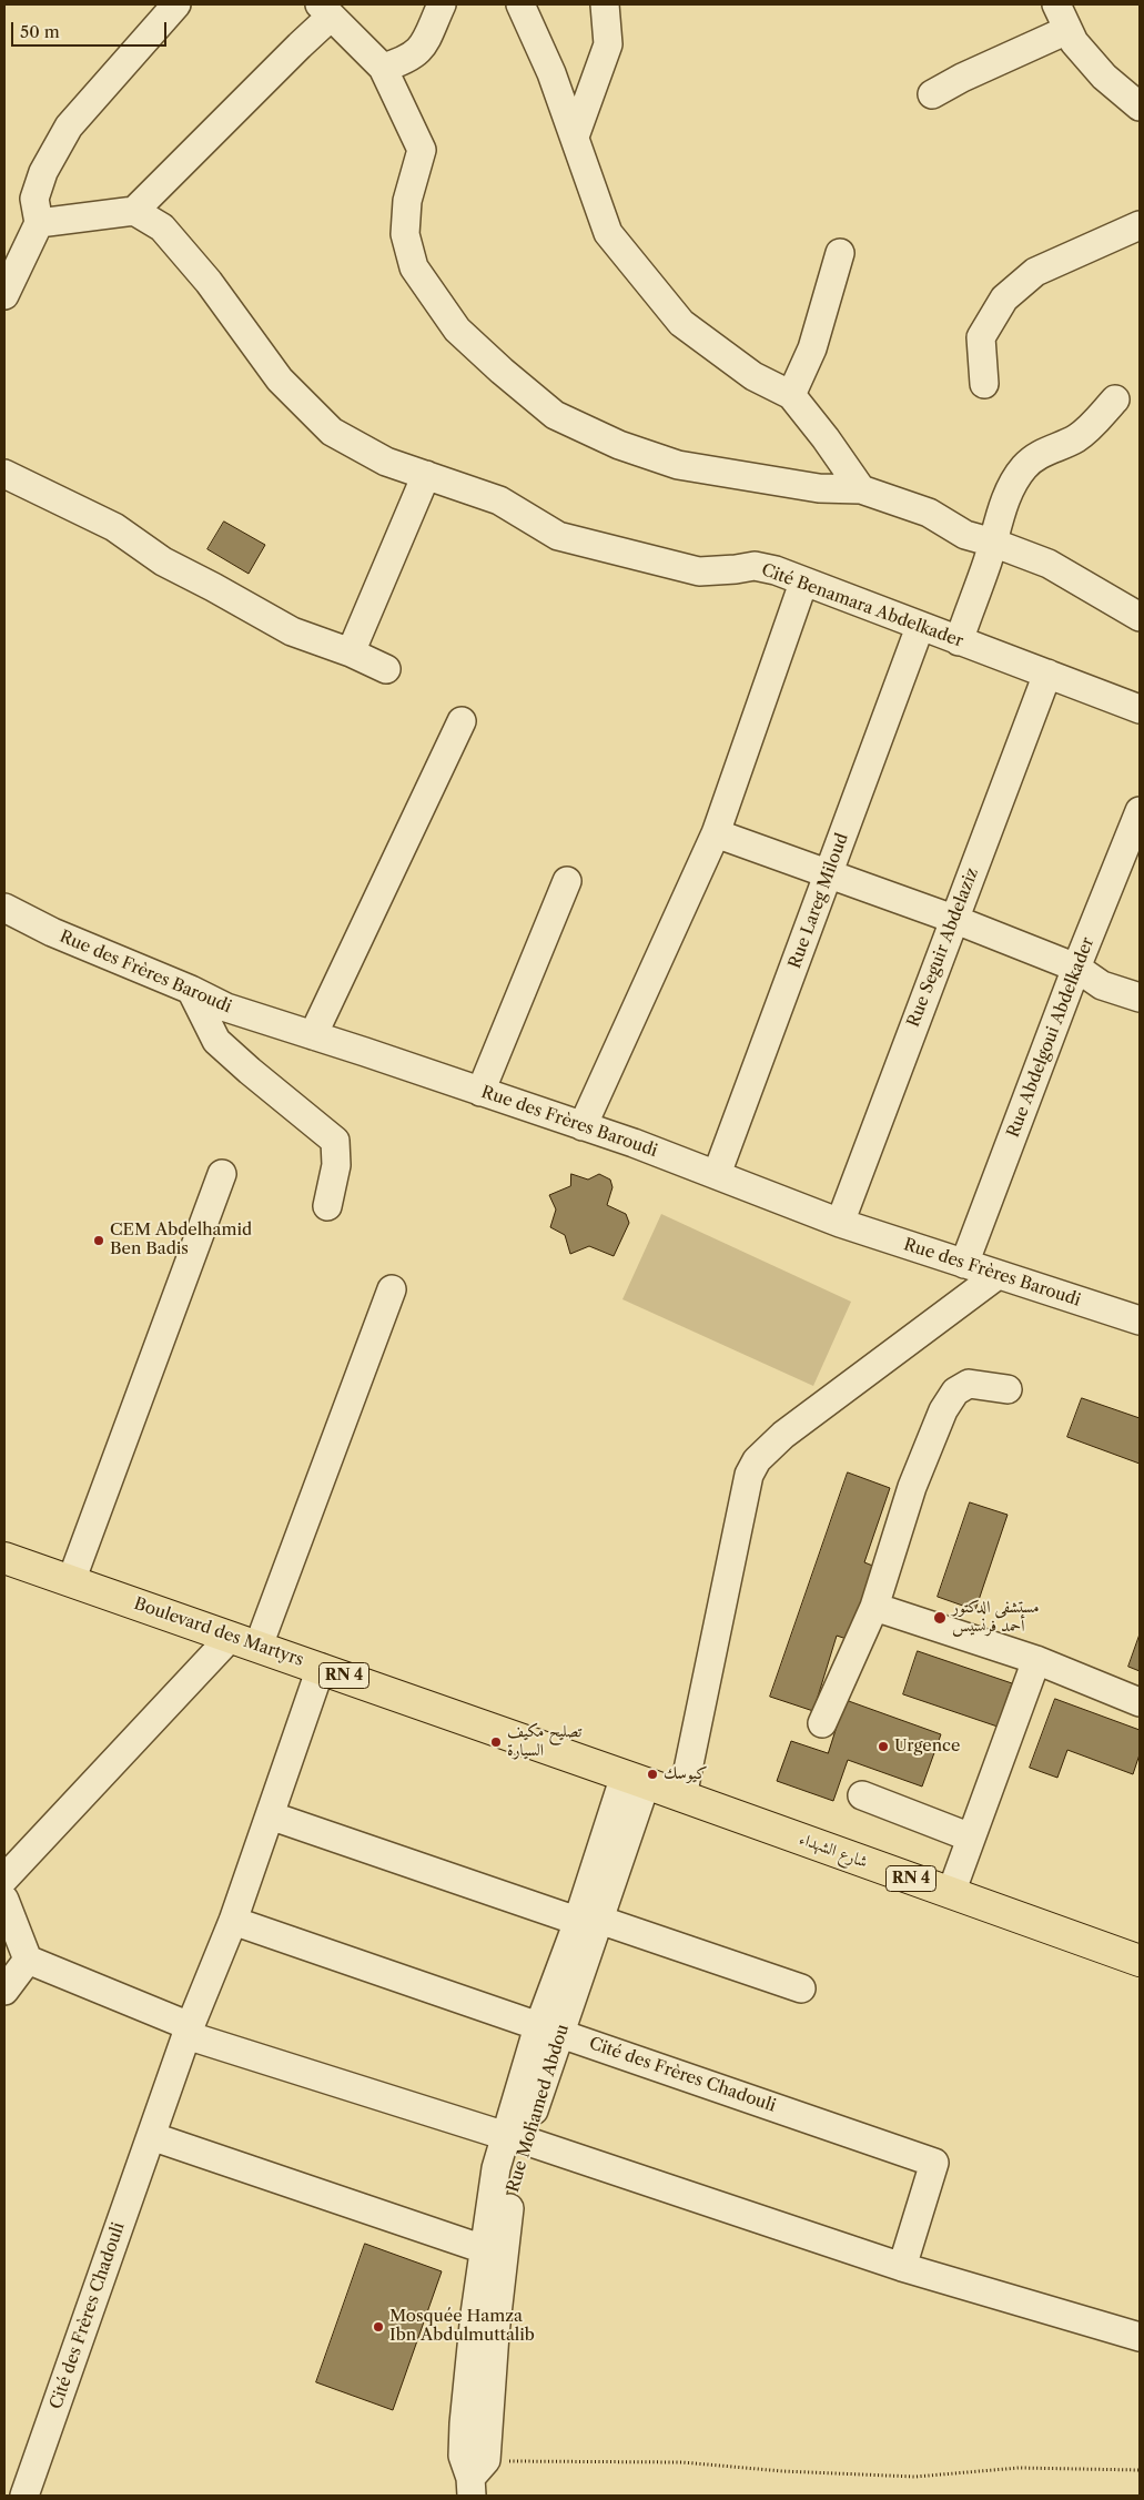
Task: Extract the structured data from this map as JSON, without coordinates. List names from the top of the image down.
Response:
{
  "streets": {
    "main road": ["Boulevard des Martyrs", "RN 4", "شارع الشهداء"],
    "street": [
      "Cité Benamara Abdelkader",
      "Rue Lareg Miloud",
      "Rue Seguir Abdelaziz",
      "Rue des Frères Baroudi",
      "Rue Abdelgoui Abdelkader",
      "Cité des Frères Chadouli",
      "Rue Mohamed Abdou"
    ]
  },
  "crossings": [
    ["Cité Benamara Abdelkader", "Rue Lareg Miloud"],
    ["Cité Benamara Abdelkader", "Rue Seguir Abdelaziz"],
    ["Rue Lareg Miloud", "Rue des Frères Baroudi"],
    ["Rue Seguir Abdelaziz", "Rue des Frères Baroudi"],
    ["Rue des Frères Baroudi", "Rue Abdelgoui Abdelkader"],
    ["Boulevard des Martyrs", "شارع الشهداء"],
    ["Boulevard des Martyrs", "Cité des Frères Chadouli"],
    ["Boulevard des Martyrs", "Rue Mohamed Abdou"],
    ["Cité des Frères Chadouli", "Rue Mohamed Abdou"]
  ],
  "places": [
    "CEM Abdelhamid Ben Badis",
    "مستشفى الدكتور أحمد فرنسيس",
    "تصليح مكيف السيارة",
    "Urgence",
    "كيوسك",
    "Mosquée Hamza Ibn Abdulmuttalib"
  ],
  "scale_bar": "50 m"
}
